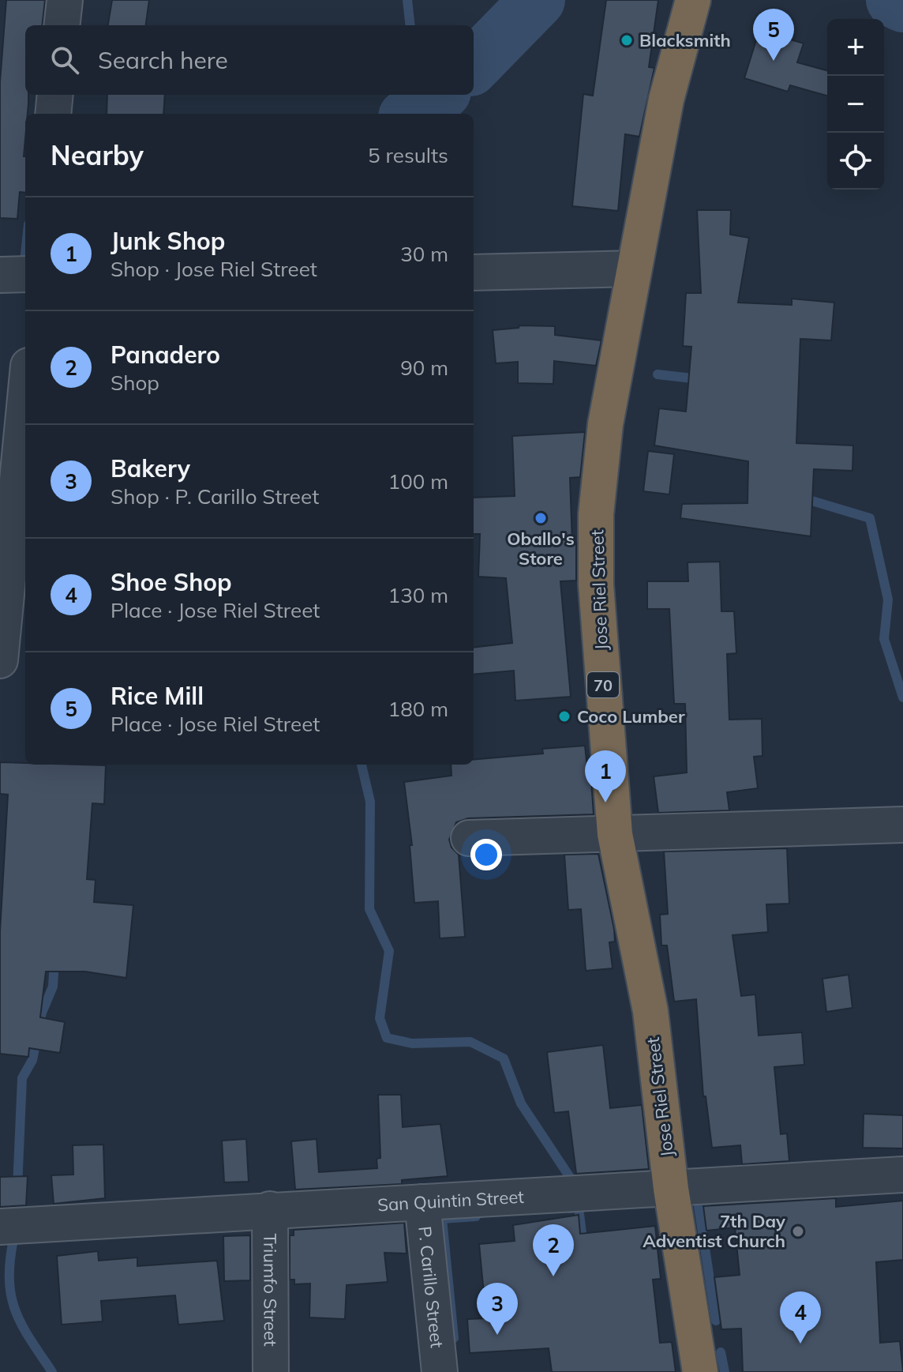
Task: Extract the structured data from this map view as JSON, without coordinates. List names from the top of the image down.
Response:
{
  "streets": {
    "highway": ["Jose Riel Street", "70"],
    "street": ["San Quintin Street", "P. Carillo Street", "Triumfo Street"]
  },
  "crossings": [
    ["Jose Riel Street", "San Quintin Street"],
    ["San Quintin Street", "P. Carillo Street"],
    ["San Quintin Street", "Triumfo Street"]
  ],
  "places": [
    "Blacksmith",
    "Oballo's Store",
    "Coco Lumber",
    "7th Day Adventist Church"
  ],
  "page": {
    "pins": [
      "5",
      "1",
      "2",
      "3",
      "4"
    ],
    "map_buttons": ["+", "−"],
    "search": "Search here",
    "heading": ["Nearby", "5 results"],
    "list": [
      {
        "mark": "1",
        "name": "Junk Shop",
        "note": "Shop · Jose Riel Street",
        "value": "30 m"
      },
      {
        "mark": "2",
        "name": "Panadero",
        "note": "Shop",
        "value": "90 m"
      },
      {
        "mark": "3",
        "name": "Bakery",
        "note": "Shop · P. Carillo Street",
        "value": "100 m"
      },
      {
        "mark": "4",
        "name": "Shoe Shop",
        "note": "Place · Jose Riel Street",
        "value": "130 m"
      },
      {
        "mark": "5",
        "name": "Rice Mill",
        "note": "Place · Jose Riel Street",
        "value": "180 m"
      }
    ]
  }
}
